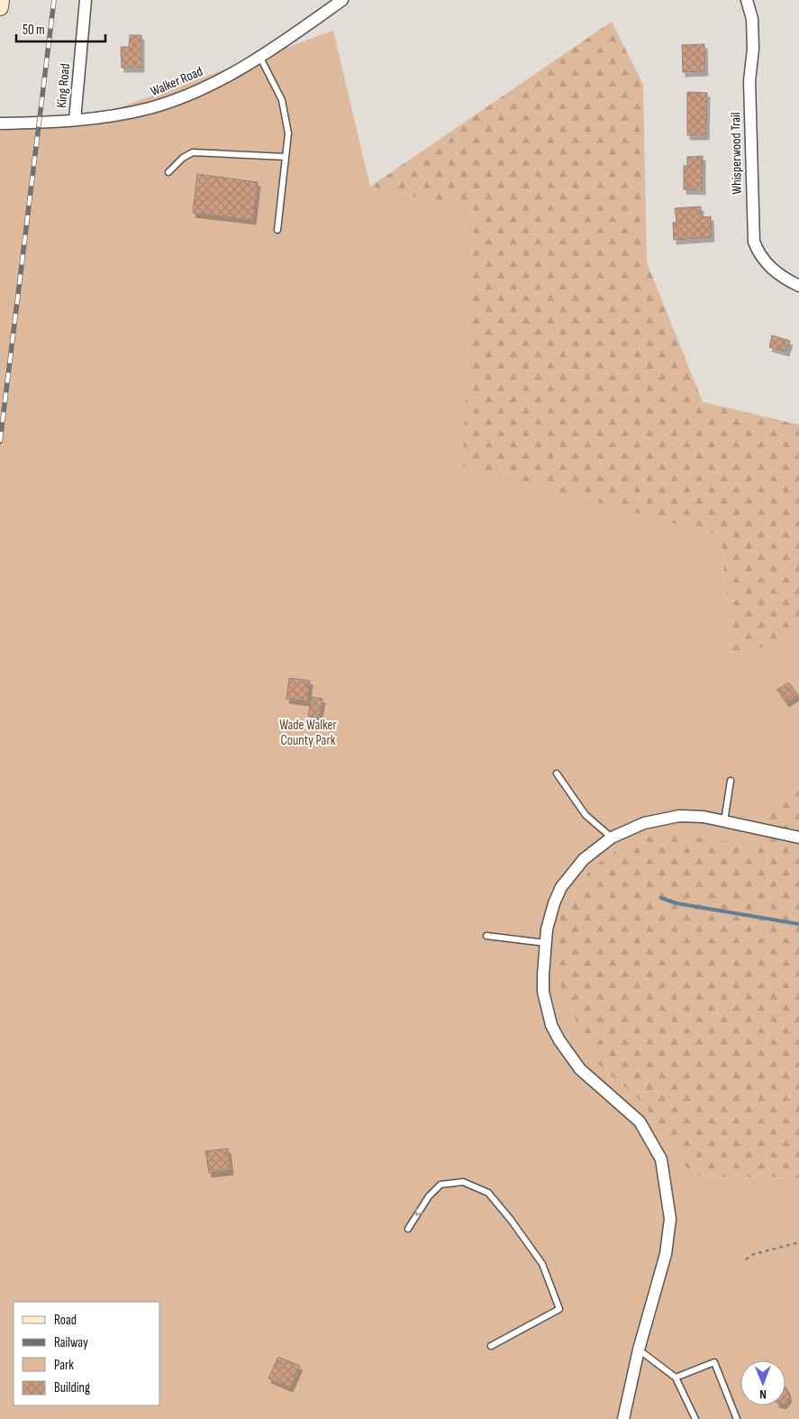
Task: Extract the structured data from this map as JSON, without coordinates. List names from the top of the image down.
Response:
{
  "streets": {
    "street": ["Walker Road", "King Road", "Whisperwood Trail"]
  },
  "crossings": [
    ["Walker Road", "King Road"]
  ],
  "parks": ["Wade Walker County Park"],
  "legend": [
    "Road",
    "Railway",
    "Park",
    "Building"
  ],
  "scale_bar": "50 m",
  "north": "bottom"
}
